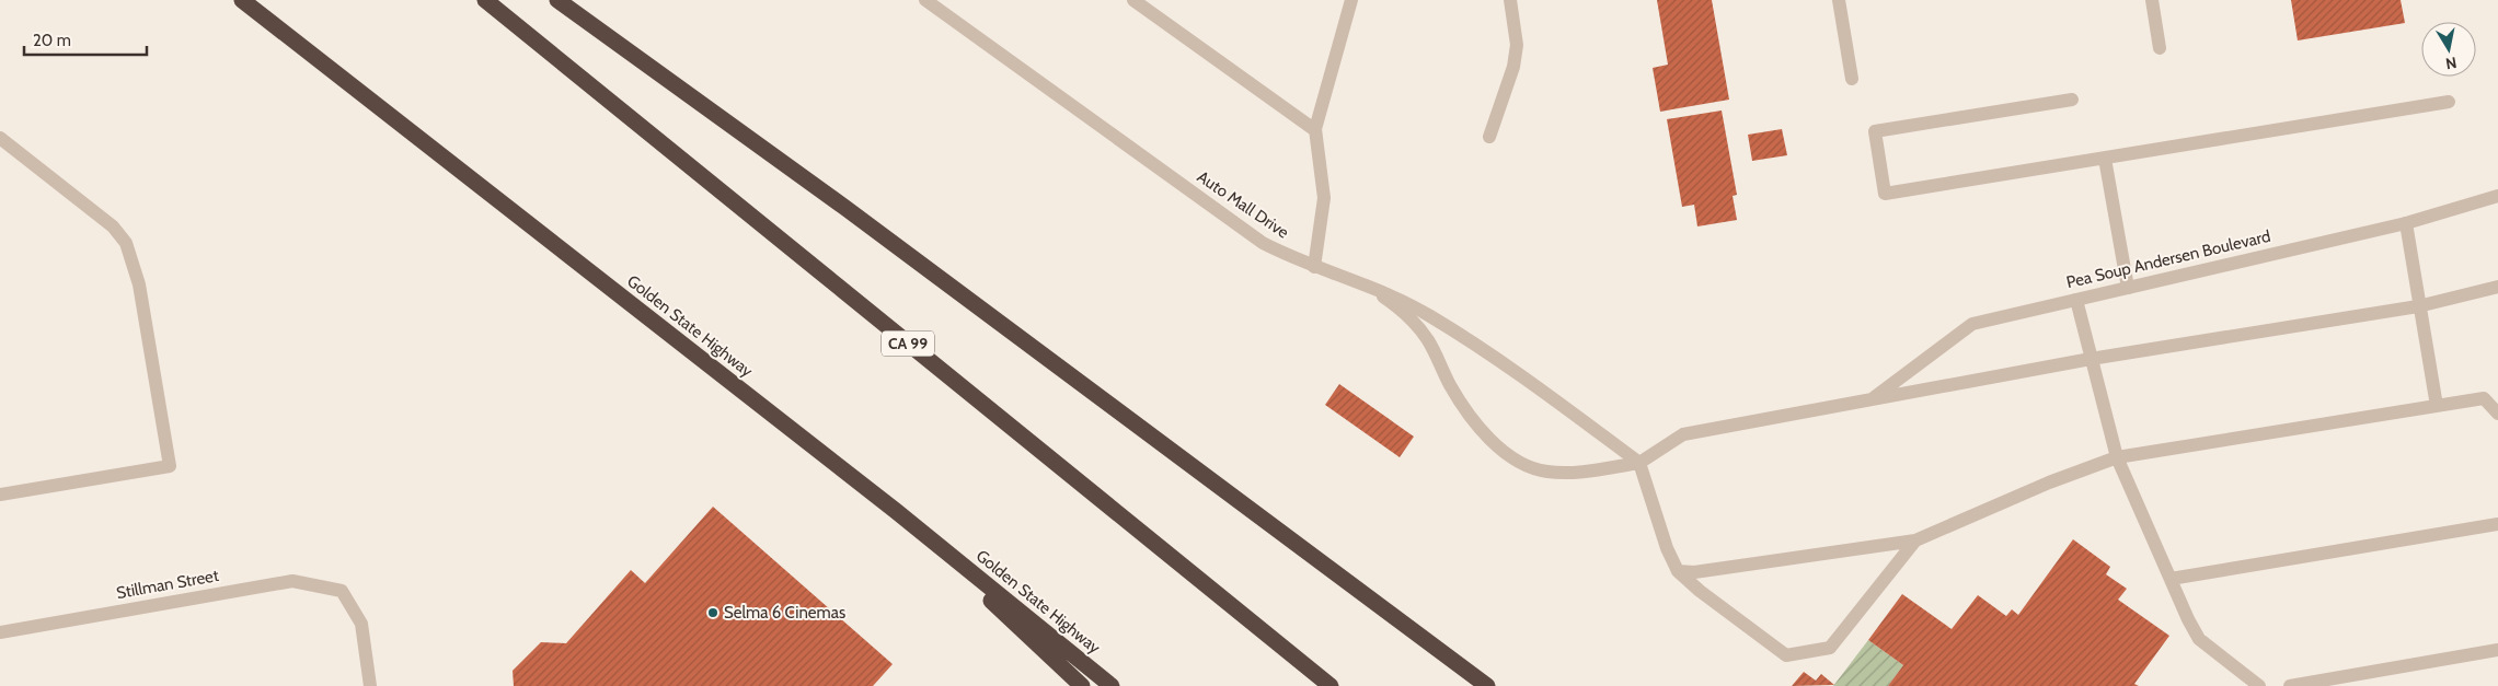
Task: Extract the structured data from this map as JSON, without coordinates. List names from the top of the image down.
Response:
{
  "streets": {
    "highway": ["Golden State Highway", "CA 99"],
    "street": ["Auto Mall Drive", "Pea Soup Andersen Boulevard", "Stillman Street"]
  },
  "crossings": [
    ["Auto Mall Drive", "Pea Soup Andersen Boulevard"]
  ],
  "places": ["Selma 6 Cinemas"],
  "scale_bar": "20 m",
  "north": "bottom"
}
